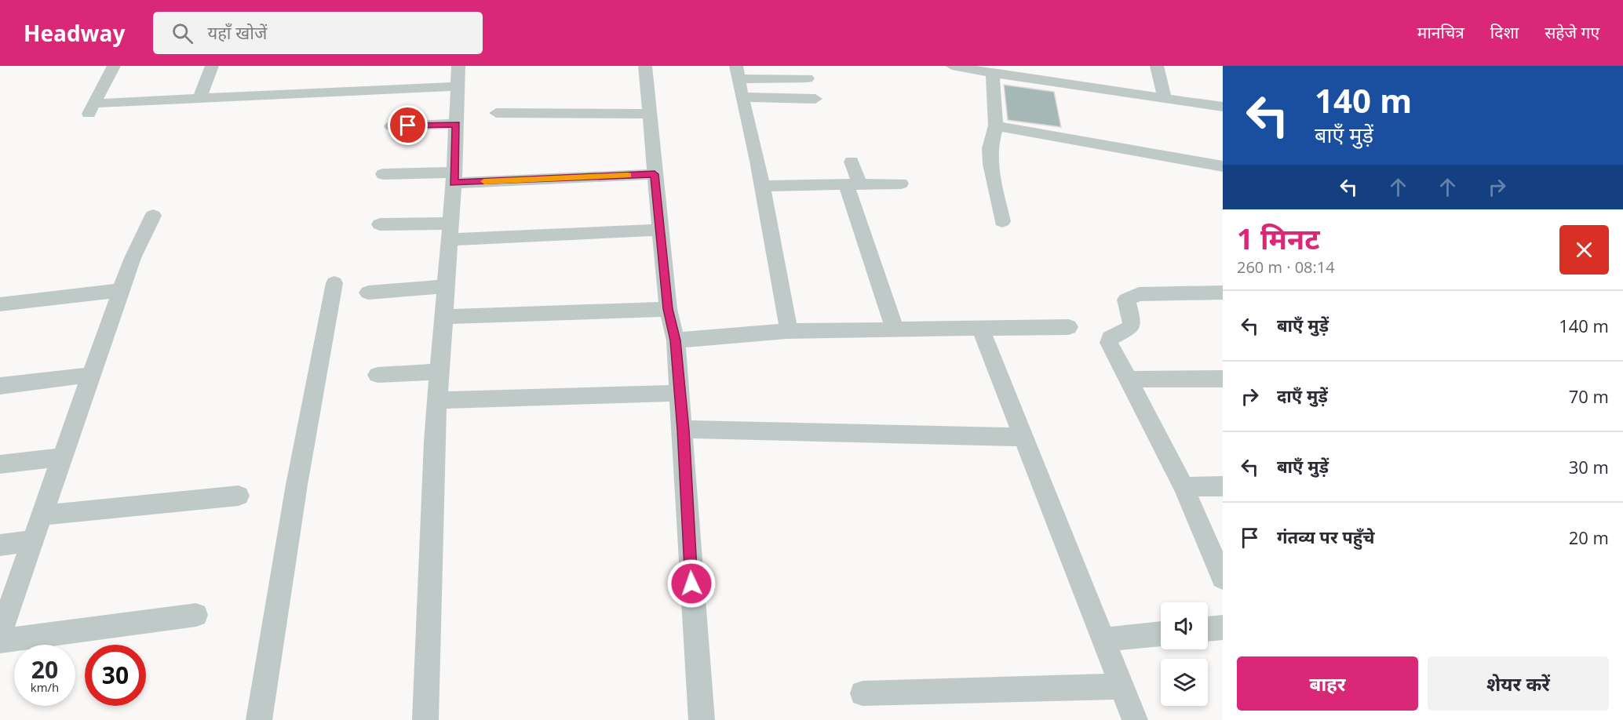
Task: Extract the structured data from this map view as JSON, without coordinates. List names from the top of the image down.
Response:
{
  "page": {
    "header": "Headway",
    "search": "यहाँ खोजें",
    "nav": ["मानचित्र", "दिशा", "सहेजे गए"],
    "turn": ["140 m", "बाएँ मुड़ें"],
    "heading": ["1 मिनट", "260 m · 08:14"],
    "list": [
      {
        "name": "बाएँ मुड़ें",
        "value": "140 m"
      },
      {
        "name": "दाएँ मुड़ें",
        "value": "70 m"
      },
      {
        "name": "बाएँ मुड़ें",
        "value": "30 m"
      },
      {
        "name": "गंतव्य पर पहुँचे",
        "value": "20 m"
      }
    ],
    "speed": "20 km/h",
    "limit": "30",
    "buttons": ["बाहर", "शेयर करें"]
  }
}
